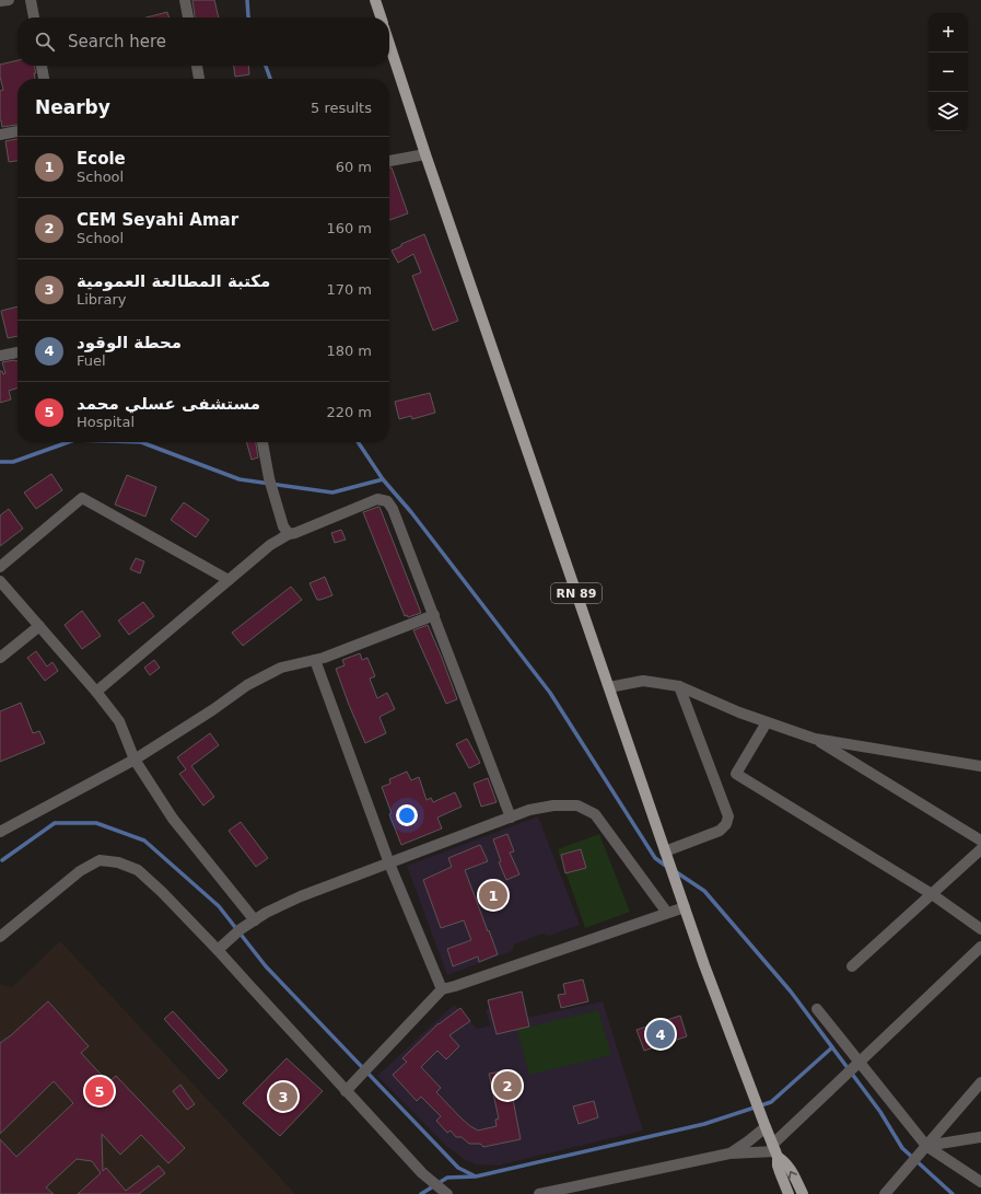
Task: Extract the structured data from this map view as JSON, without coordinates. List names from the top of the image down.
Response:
{
  "streets": {
    "main road": ["RN 89"]
  },
  "page": {
    "map_buttons": ["+", "−"],
    "search": "Search here",
    "heading": ["Nearby", "5 results"],
    "list": [
      {
        "mark": "1",
        "name": "Ecole",
        "note": "School",
        "value": "60 m"
      },
      {
        "mark": "2",
        "name": "CEM Seyahi Amar",
        "note": "School",
        "value": "160 m"
      },
      {
        "mark": "3",
        "name": "مكتبة المطالعة العمومية",
        "note": "Library",
        "value": "170 m"
      },
      {
        "mark": "4",
        "name": "محطة الوقود",
        "note": "Fuel",
        "value": "180 m"
      },
      {
        "mark": "5",
        "name": "مستشفى عسلي محمد",
        "note": "Hospital",
        "value": "220 m"
      }
    ],
    "pins": [
      "1",
      "4",
      "2",
      "5",
      "3"
    ]
  }
}
